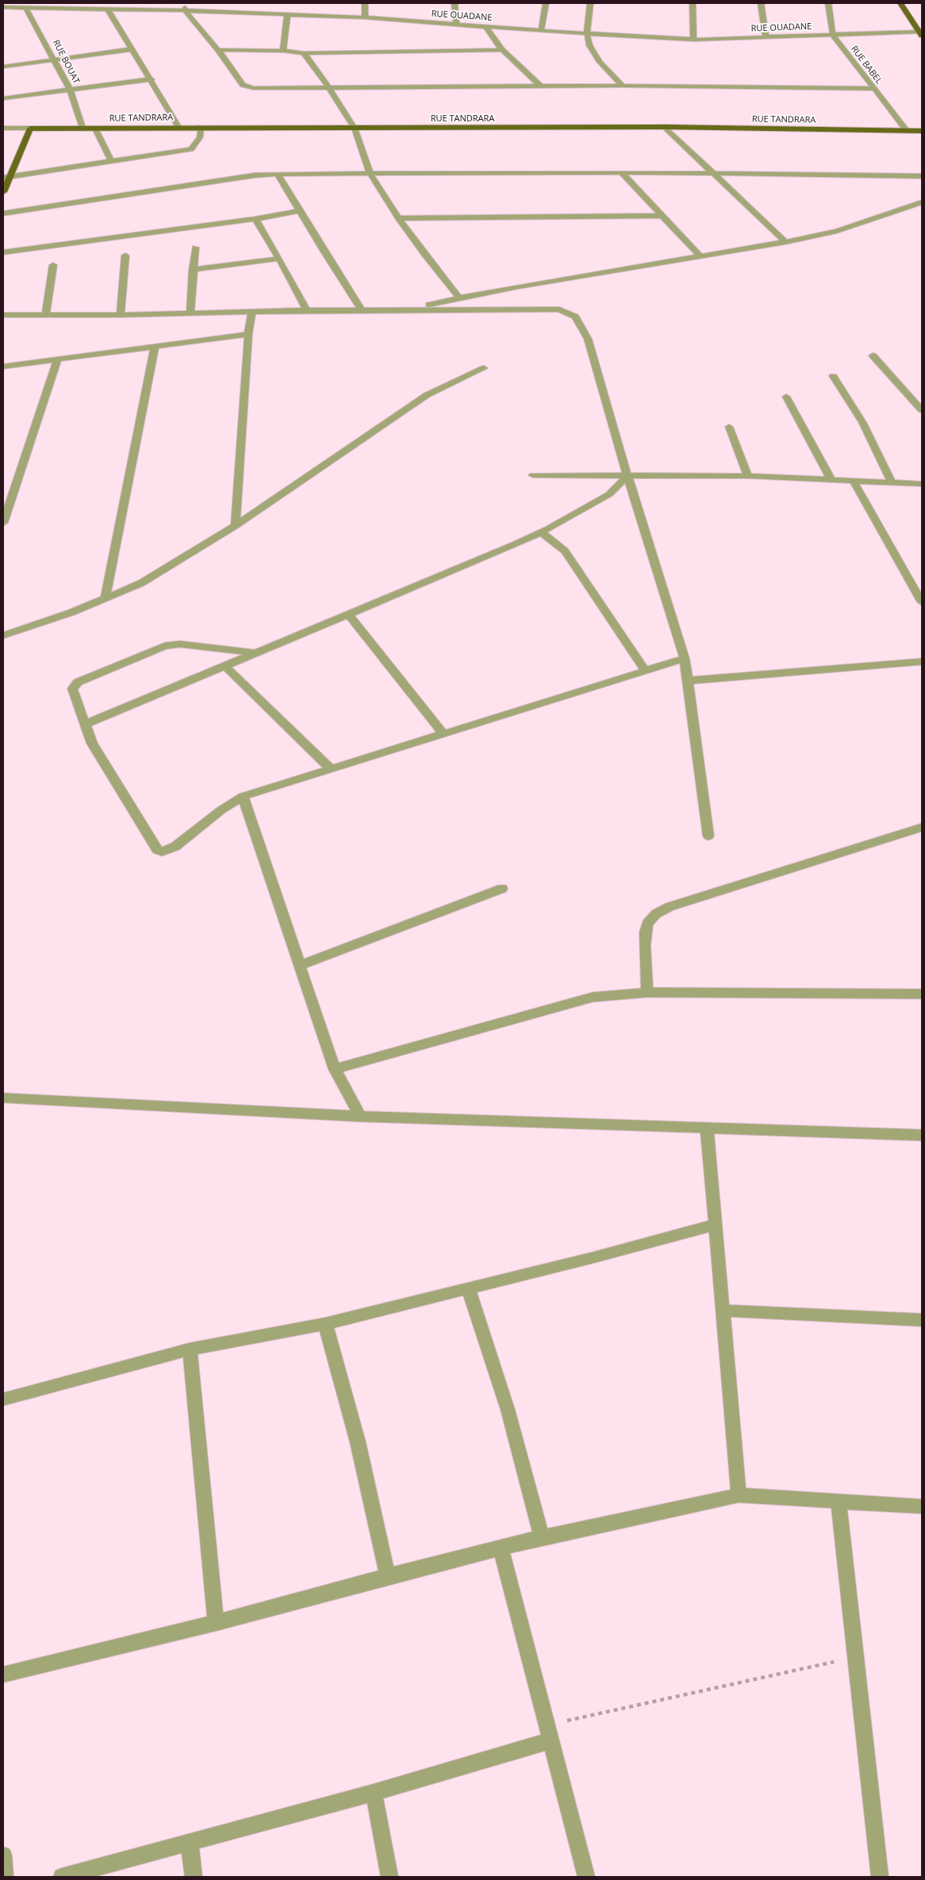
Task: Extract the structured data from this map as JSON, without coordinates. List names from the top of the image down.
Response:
{
  "streets": {
    "main road": ["RUE TANDRARA"],
    "street": ["RUE OUADANE", "RUE BOUAT", "RUE BABEL"]
  },
  "crossings": [
    ["RUE OUADANE", "RUE BOUAT"],
    ["RUE OUADANE", "RUE BABEL"],
    ["RUE BOUAT", "RUE TANDRARA"],
    ["RUE BABEL", "RUE TANDRARA"]
  ]
}
